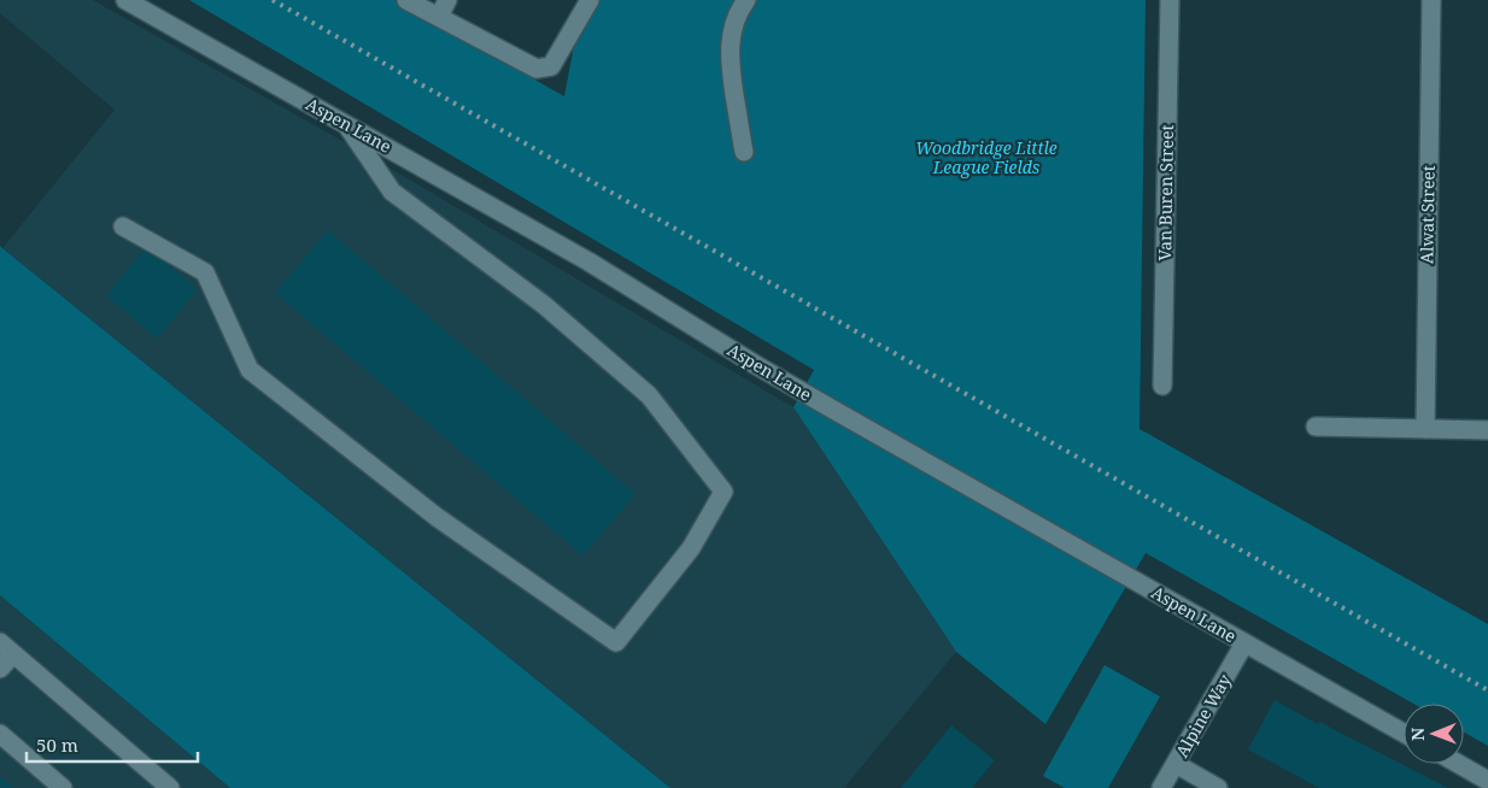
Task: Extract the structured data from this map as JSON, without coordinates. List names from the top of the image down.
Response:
{
  "streets": {
    "street": [
      "Aspen Lane",
      "Van Buren Street",
      "Alwat Street",
      "Alpine Way"
    ]
  },
  "crossings": [
    ["Aspen Lane", "Alpine Way"]
  ],
  "parks": ["Woodbridge Little League Fields"],
  "scale_bar": "50 m",
  "north": "left"
}
